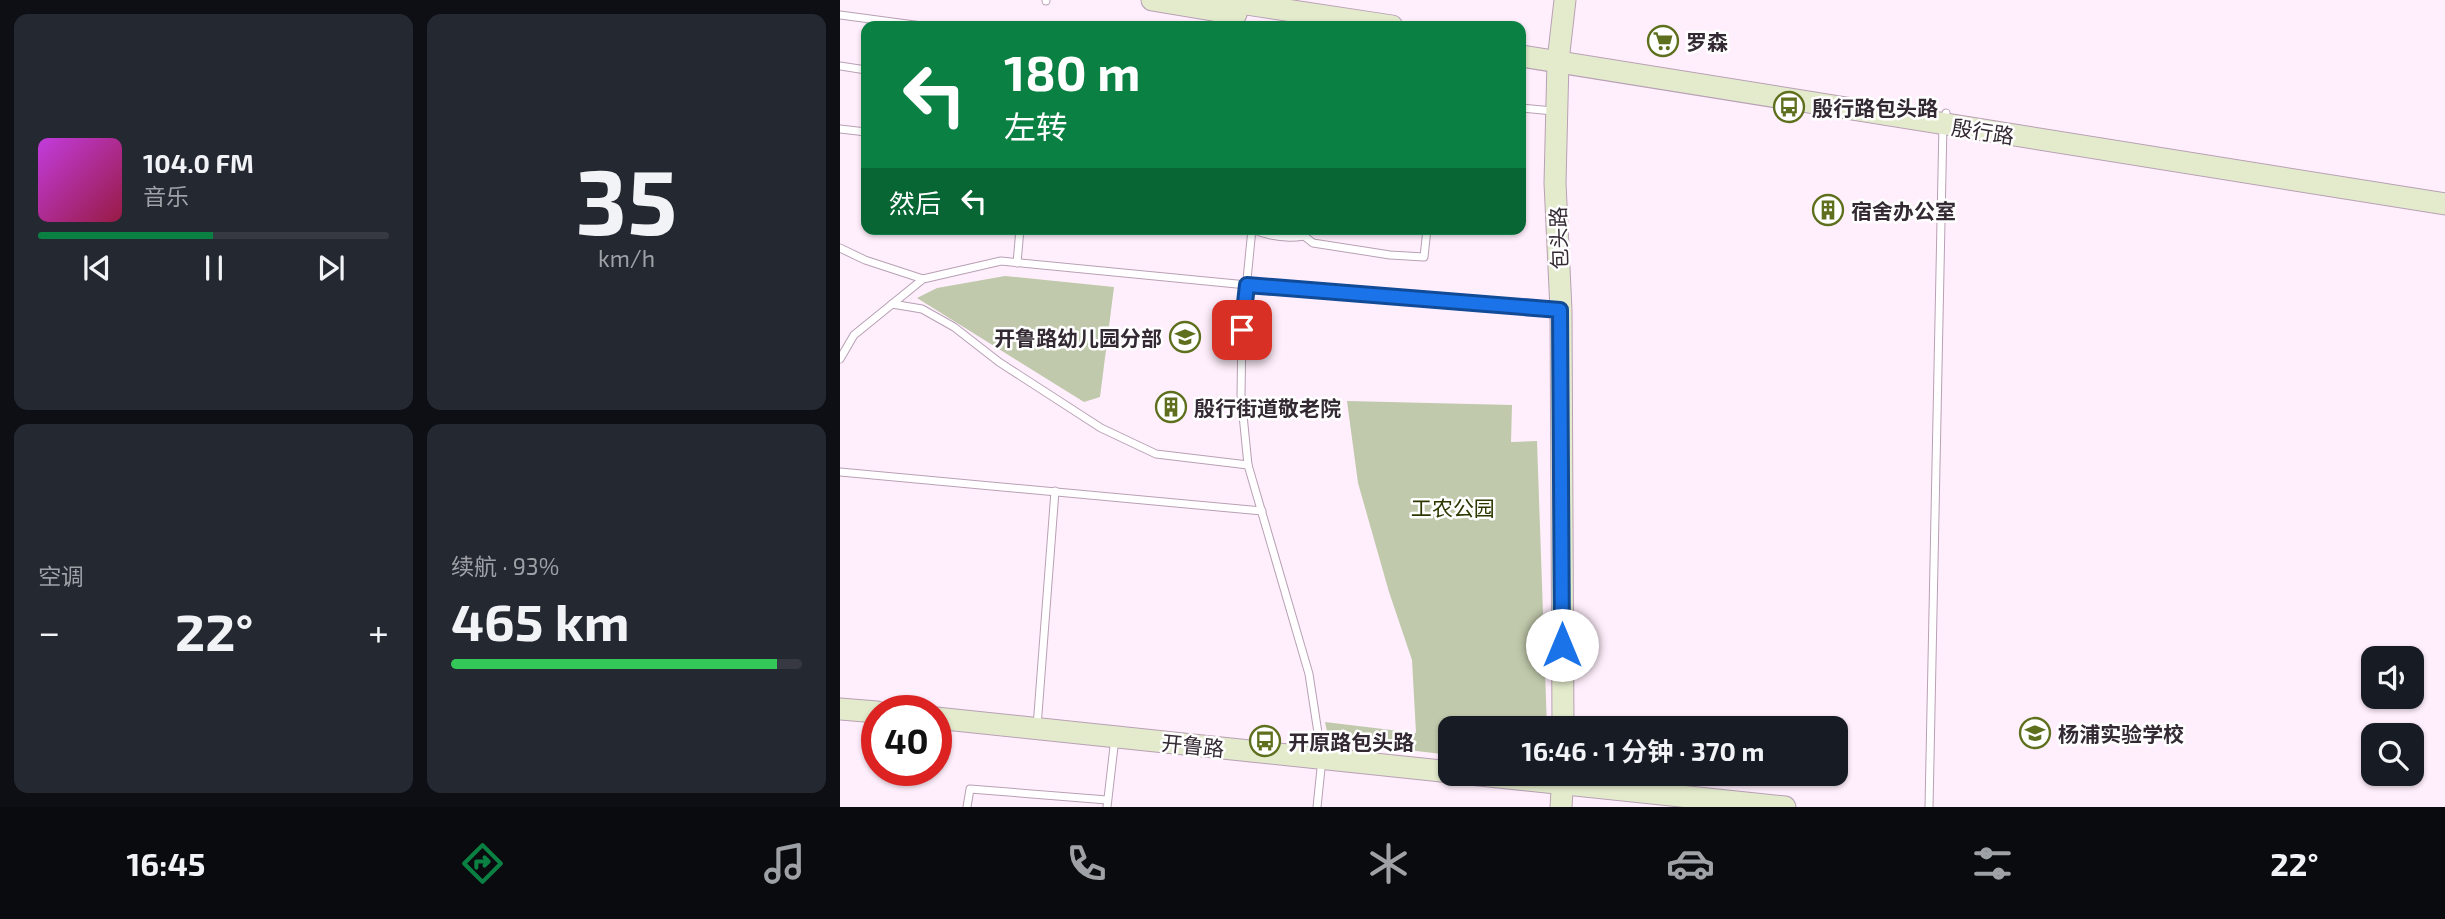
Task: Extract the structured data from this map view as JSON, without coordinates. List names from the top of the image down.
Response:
{
  "streets": {
    "main road": ["殷行路", "包头路", "开鲁路"]
  },
  "crossings": [
    ["殷行路", "包头路"]
  ],
  "parks": ["工农公园"],
  "places": {
    "supermarket": ["罗森"],
    "bus stop": ["殷行路包头路", "开原路包头路"],
    "building": ["宿舍办公室", "殷行街道敬老院"],
    "school or university": ["开鲁路幼儿园分部", "杨浦实验学校"]
  },
  "page": {
    "tile": [
      ["35", "km/h"],
      "空调",
      ["续航 · 93%", "465 km"]
    ],
    "turn": ["180 m", "左转"],
    "song": ["104.0 FM", "音乐"],
    "then": "然后",
    "heat": ["−", "22°", "+"],
    "limit": "40",
    "trip": "16:46 · 1 分钟 · 370 m",
    "tabs": ["16:45", "22°"]
  }
}
